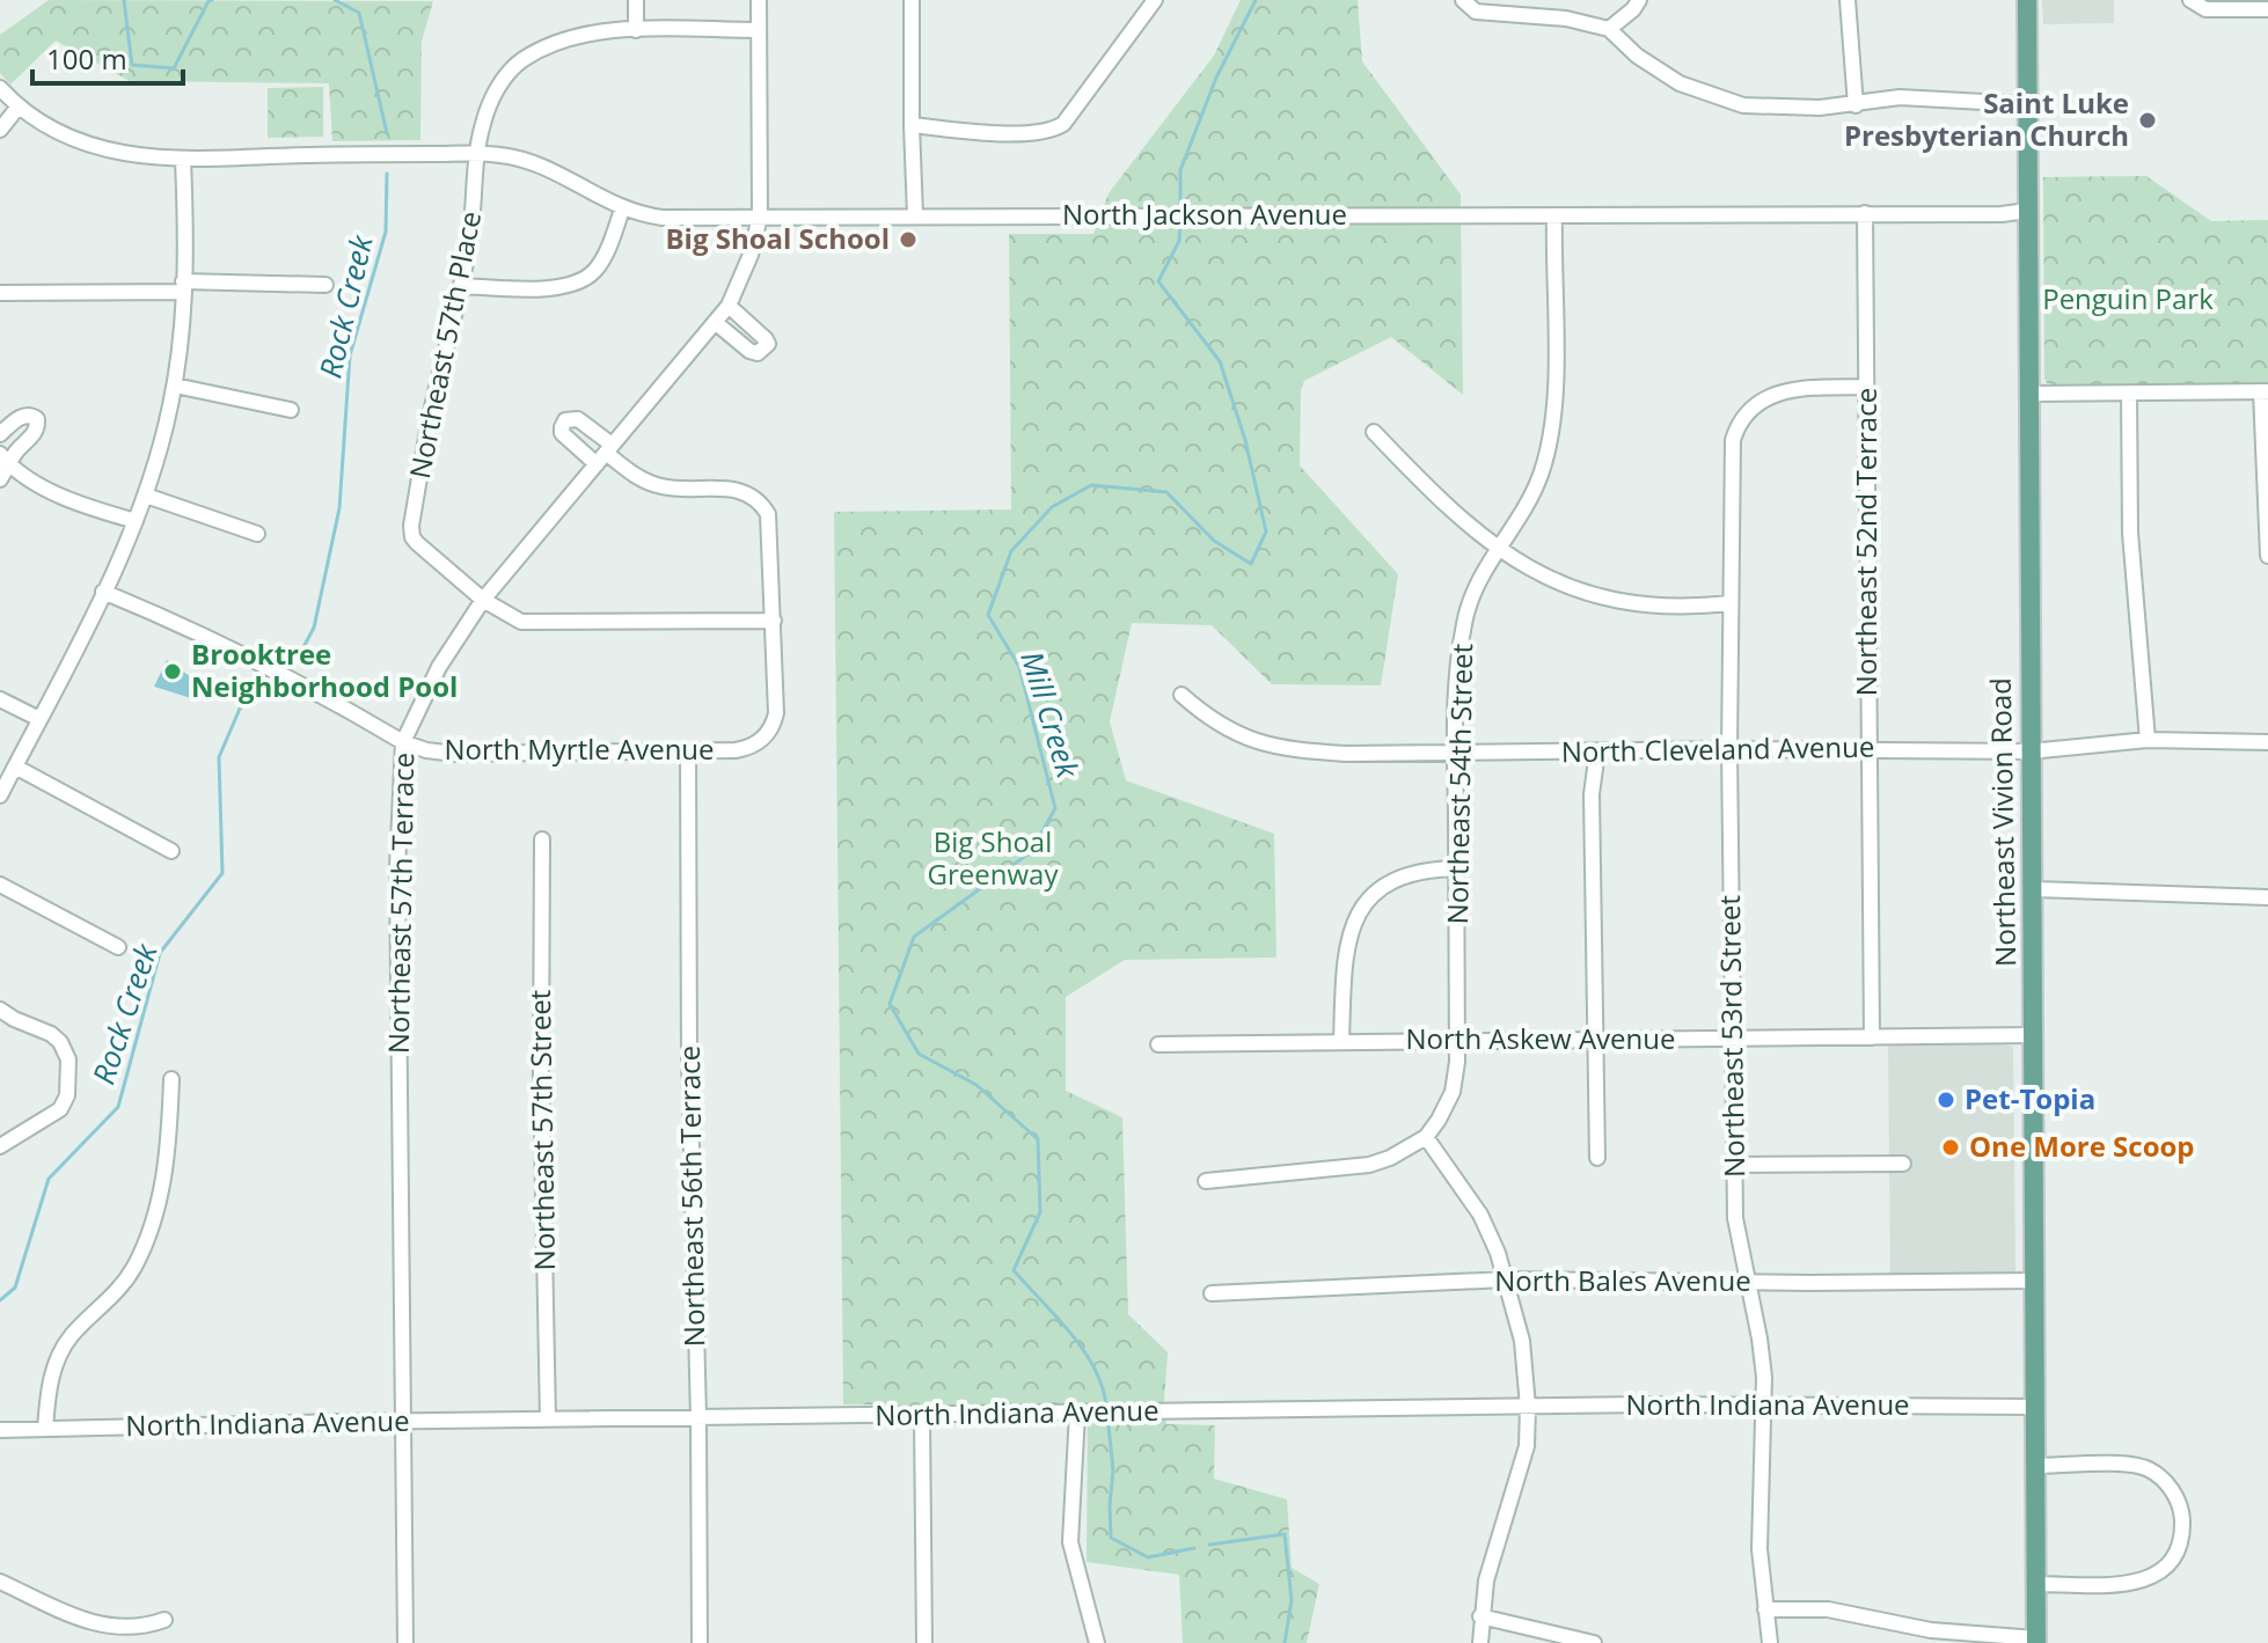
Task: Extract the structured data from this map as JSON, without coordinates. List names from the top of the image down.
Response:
{
  "streets": {
    "main road": ["Northeast Vivion Road"],
    "street": [
      "North Jackson Avenue",
      "Northeast 57th Place",
      "Northeast 52nd Terrace",
      "North Myrtle Avenue",
      "North Cleveland Avenue",
      "Northeast 54th Street",
      "Northeast 57th Terrace",
      "Northeast 53rd Street",
      "North Askew Avenue",
      "Northeast 57th Street",
      "Northeast 56th Terrace",
      "North Bales Avenue",
      "North Indiana Avenue"
    ]
  },
  "crossings": [
    ["North Jackson Avenue", "Northeast 57th Place"],
    ["North Jackson Avenue", "Northeast 52nd Terrace"],
    ["North Jackson Avenue", "Northeast 54th Street"],
    ["North Jackson Avenue", "Northeast Vivion Road"],
    ["North Jackson Avenue", "Northeast 57th Terrace"],
    ["Northeast 57th Place", "Northeast 57th Terrace"],
    ["Northeast 52nd Terrace", "North Cleveland Avenue"],
    ["Northeast 52nd Terrace", "Northeast 53rd Street"],
    ["Northeast 52nd Terrace", "North Askew Avenue"],
    ["North Myrtle Avenue", "Northeast 57th Terrace"],
    ["North Myrtle Avenue", "Northeast 56th Terrace"],
    ["North Cleveland Avenue", "Northeast 54th Street"],
    ["North Cleveland Avenue", "Northeast Vivion Road"],
    ["North Cleveland Avenue", "Northeast 53rd Street"],
    ["Northeast 54th Street", "North Askew Avenue"],
    ["Northeast Vivion Road", "North Askew Avenue"],
    ["Northeast Vivion Road", "North Bales Avenue"],
    ["Northeast Vivion Road", "North Indiana Avenue"],
    ["Northeast 57th Terrace", "North Indiana Avenue"],
    ["Northeast 53rd Street", "North Askew Avenue"],
    ["Northeast 53rd Street", "North Bales Avenue"],
    ["Northeast 53rd Street", "North Indiana Avenue"],
    ["Northeast 57th Street", "North Indiana Avenue"],
    ["Northeast 56th Terrace", "North Indiana Avenue"]
  ],
  "water": ["Rock Creek", "Mill Creek"],
  "parks": ["Penguin Park", "Big Shoal Greenway"],
  "places": [
    "Saint Luke Presbyterian Church",
    "Big Shoal School",
    "Brooktree Neighborhood Pool",
    "Pet-Topia",
    "One More Scoop"
  ],
  "scale_bar": "100 m"
}
